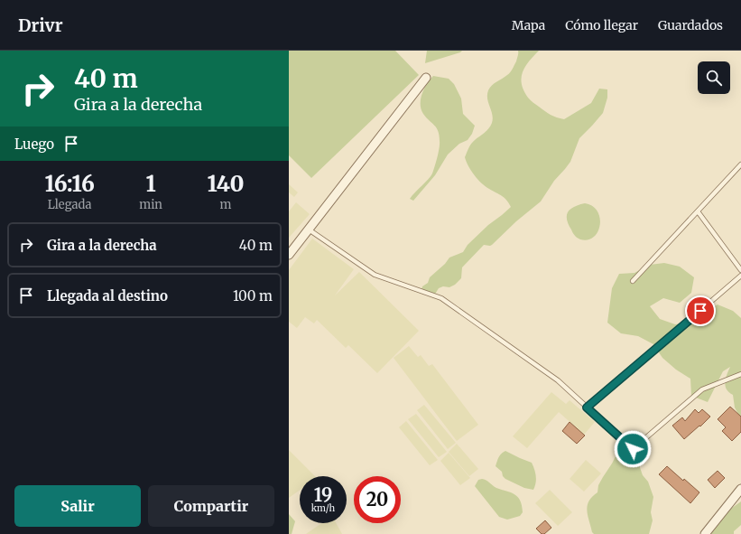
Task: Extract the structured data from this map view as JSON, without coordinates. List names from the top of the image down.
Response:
{
  "page": {
    "header": "Drivr",
    "nav": ["Mapa", "Cómo llegar", "Guardados"],
    "turn": ["40 m", "Gira a la derecha"],
    "then": "Luego",
    "eta": [
      "16:16",
      "Llegada",
      "1",
      "min",
      "140",
      "m"
    ],
    "list": [
      {
        "name": "Gira a la derecha",
        "value": "40 m"
      },
      {
        "name": "Llegada al destino",
        "value": "100 m"
      }
    ],
    "speed": "19 km/h",
    "limit": "20",
    "buttons": ["Salir", "Compartir"]
  }
}
